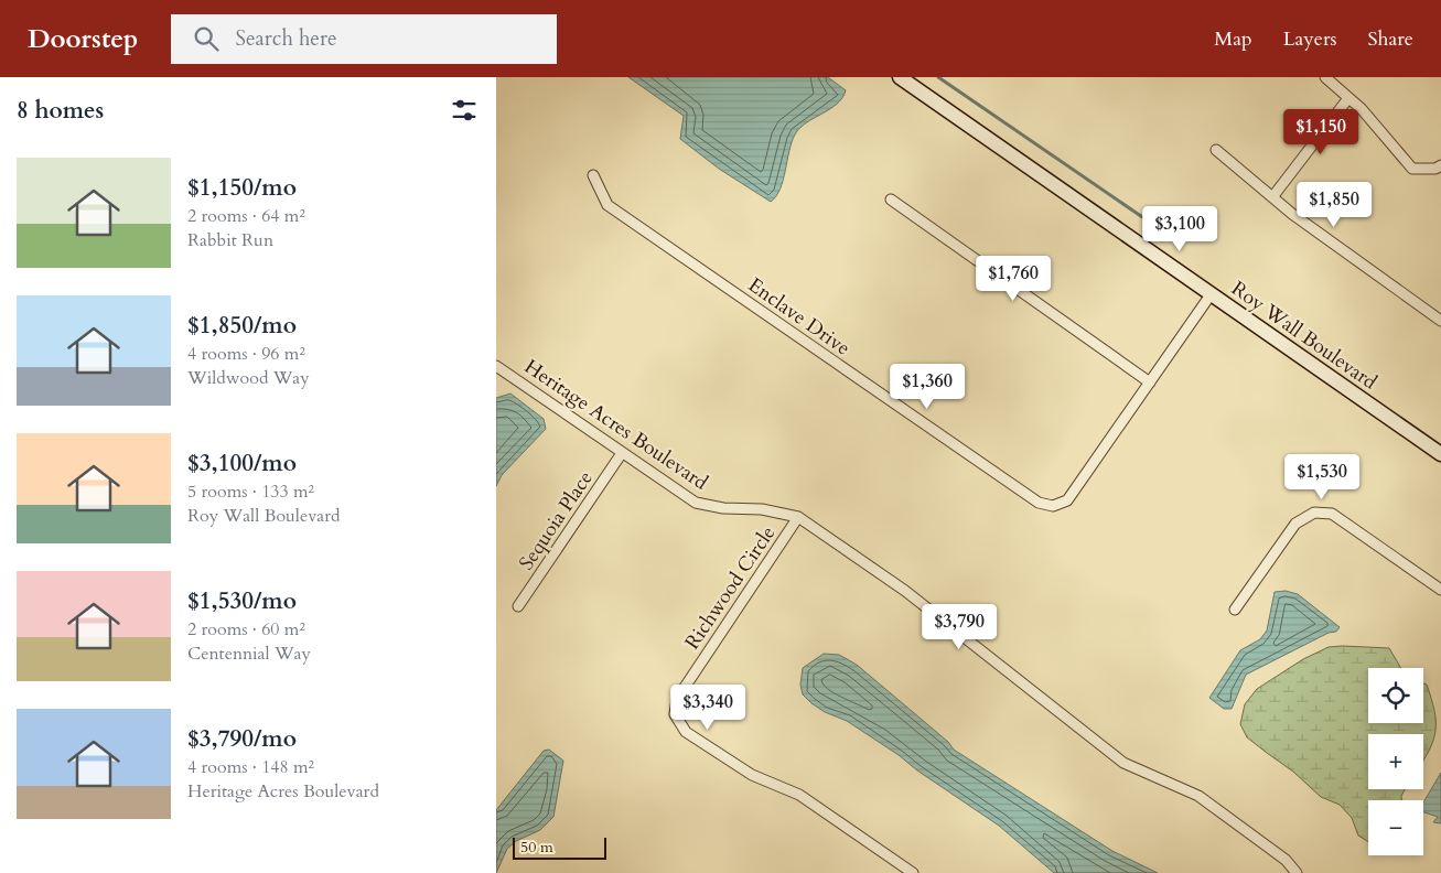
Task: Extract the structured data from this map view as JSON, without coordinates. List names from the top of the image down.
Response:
{
  "streets": {
    "street": [
      "Enclave Drive",
      "Roy Wall Boulevard",
      "Heritage Acres Boulevard",
      "Sequoia Place",
      "Richwood Circle"
    ]
  },
  "crossings": [
    ["Enclave Drive", "Roy Wall Boulevard"],
    ["Heritage Acres Boulevard", "Sequoia Place"],
    ["Heritage Acres Boulevard", "Richwood Circle"]
  ],
  "scale_bar": "50 m",
  "page": {
    "header": "Doorstep",
    "search": "Search here",
    "nav": ["Map", "Layers", "Share"],
    "heading": "8 homes",
    "price": [
      "$1,150",
      "$1,850",
      "$3,100",
      "$1,760",
      "$1,360",
      "$1,530",
      "$3,790",
      "$3,340"
    ],
    "list": [
      {
        "name": "$1,150/mo",
        "note": "2 rooms · 64 m² · Rabbit Run"
      },
      {
        "name": "$1,850/mo",
        "note": "4 rooms · 96 m² · Wildwood Way"
      },
      {
        "name": "$3,100/mo",
        "note": "5 rooms · 133 m² · Roy Wall Boulevard"
      },
      {
        "name": "$1,530/mo",
        "note": "2 rooms · 60 m² · Centennial Way"
      },
      {
        "name": "$3,790/mo",
        "note": "4 rooms · 148 m² · Heritage Acres Boulevard"
      }
    ],
    "map_buttons": ["+", "−"],
    "scale": "50 m"
  }
}
